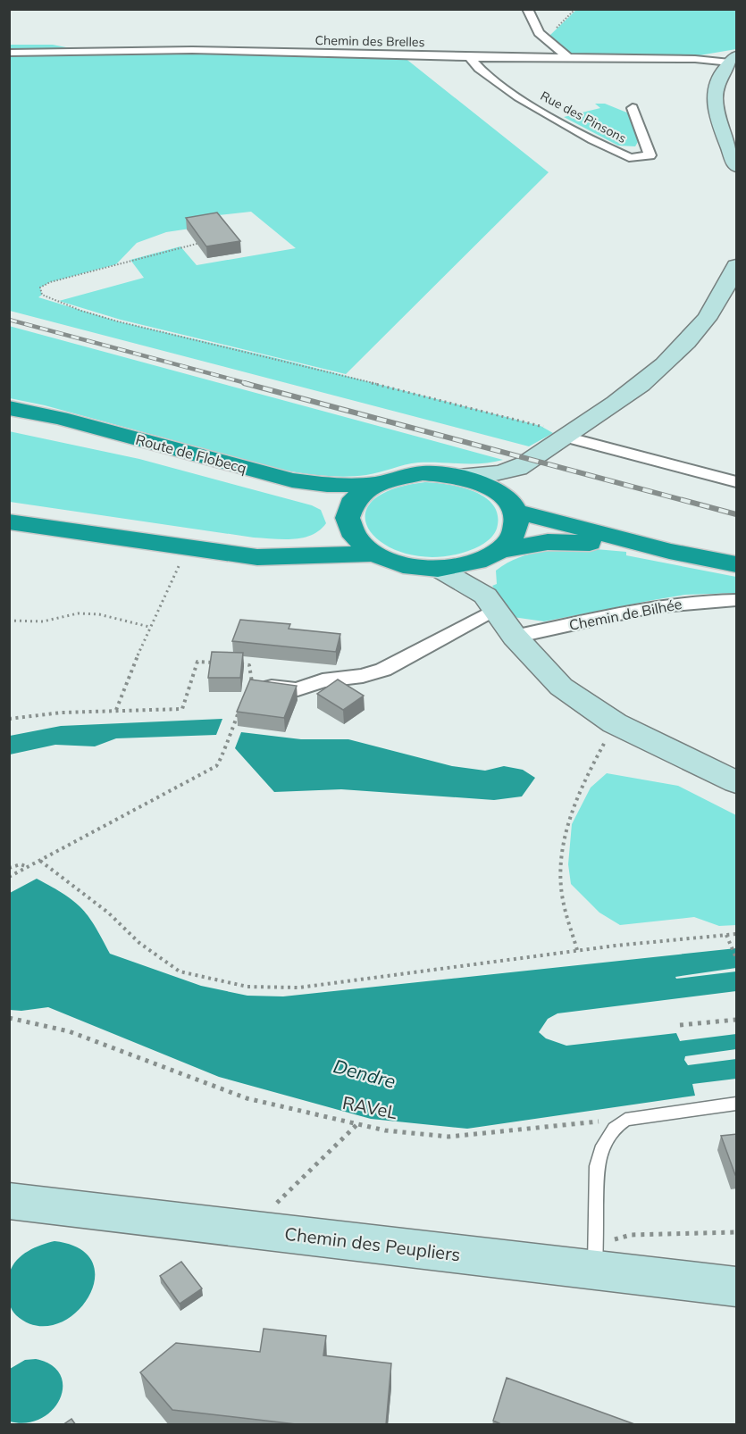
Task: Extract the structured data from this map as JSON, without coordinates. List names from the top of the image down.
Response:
{
  "streets": {
    "highway": ["Route de Flobecq"],
    "street": [
      "Chemin des Brelles",
      "Rue des Pinsons",
      "Chemin de Bilhée",
      "Chemin des Peupliers"
    ],
    "path": ["RAVeL"]
  },
  "crossings": [
    ["Chemin des Brelles", "Rue des Pinsons"]
  ],
  "water": ["Dendre"]
}
